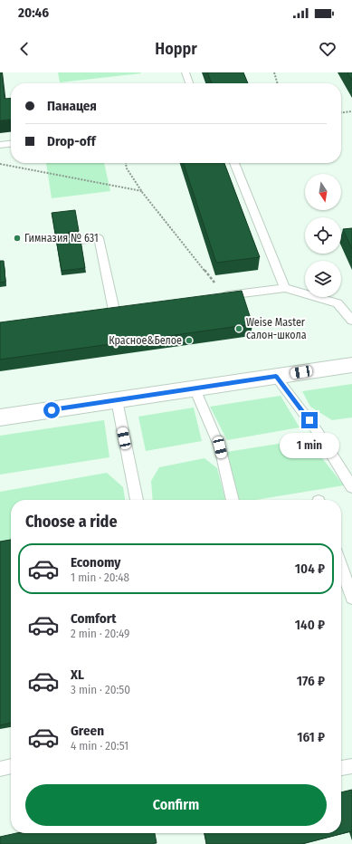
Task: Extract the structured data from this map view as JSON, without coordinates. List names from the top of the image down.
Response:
{
  "places": ["Гимназия № 631", "Weise Master салон-школа", "Красное&Белое"],
  "north": "bottom",
  "page": {
    "status": "20:46",
    "header": "Hoppr",
    "banner": ["Панацея", "Drop-off"],
    "bubble": "1 min",
    "heading": "Choose a ride",
    "list": [
      {
        "name": "Economy",
        "note": "1 min · 20:48",
        "value": "104 ₽"
      },
      {
        "name": "Comfort",
        "note": "2 min · 20:49",
        "value": "140 ₽"
      },
      {
        "name": "XL",
        "note": "3 min · 20:50",
        "value": "176 ₽"
      },
      {
        "name": "Green",
        "note": "4 min · 20:51",
        "value": "161 ₽"
      }
    ],
    "buttons": "Confirm"
  }
}
